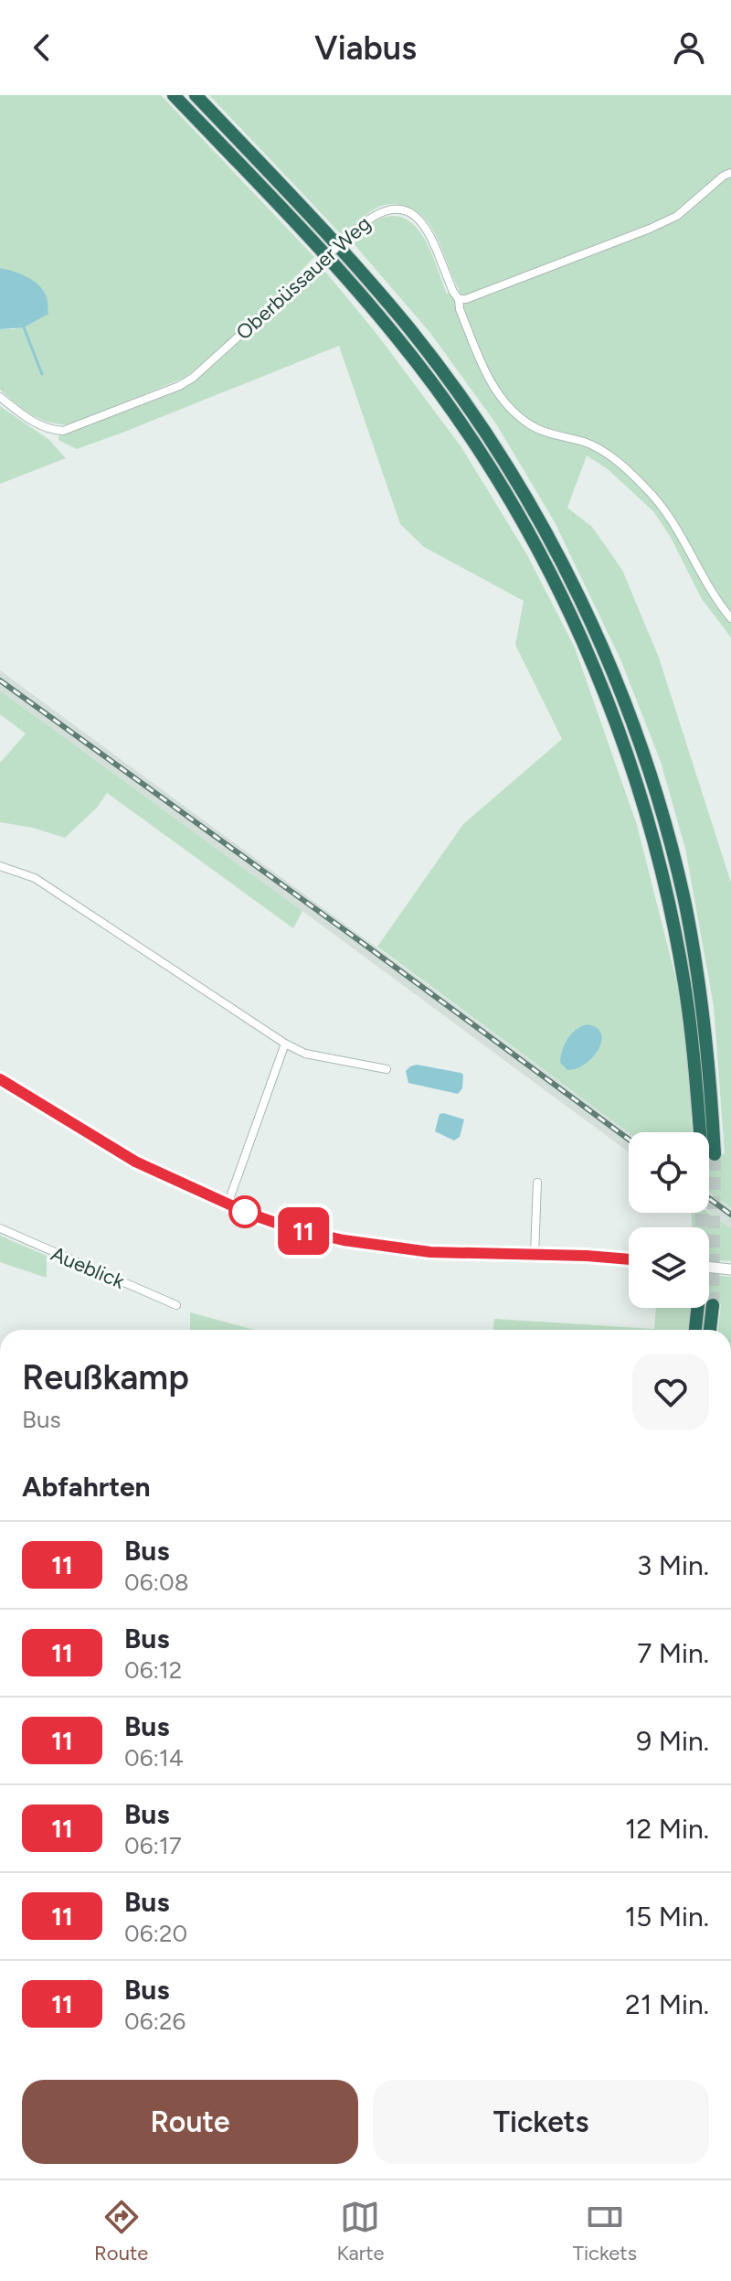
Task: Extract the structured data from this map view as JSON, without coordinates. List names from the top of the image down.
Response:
{
  "streets": {
    "street": ["Oberbüssauer Weg", "Aueblick"]
  },
  "lines": ["bus line 11"],
  "page": {
    "header": "Viabus",
    "on_map": "11",
    "heading": [
      ["Reußkamp", "Bus"],
      "Abfahrten"
    ],
    "list": [
      {
        "mark": "11",
        "name": "Bus",
        "note": "06:08",
        "value": "3 Min."
      },
      {
        "mark": "11",
        "name": "Bus",
        "note": "06:12",
        "value": "7 Min."
      },
      {
        "mark": "11",
        "name": "Bus",
        "note": "06:14",
        "value": "9 Min."
      },
      {
        "mark": "11",
        "name": "Bus",
        "note": "06:17",
        "value": "12 Min."
      },
      {
        "mark": "11",
        "name": "Bus",
        "note": "06:20",
        "value": "15 Min."
      },
      {
        "mark": "11",
        "name": "Bus",
        "note": "06:26",
        "value": "21 Min."
      }
    ],
    "buttons": ["Route", "Tickets"],
    "tabs": ["Route", "Karte", "Tickets"]
  }
}
